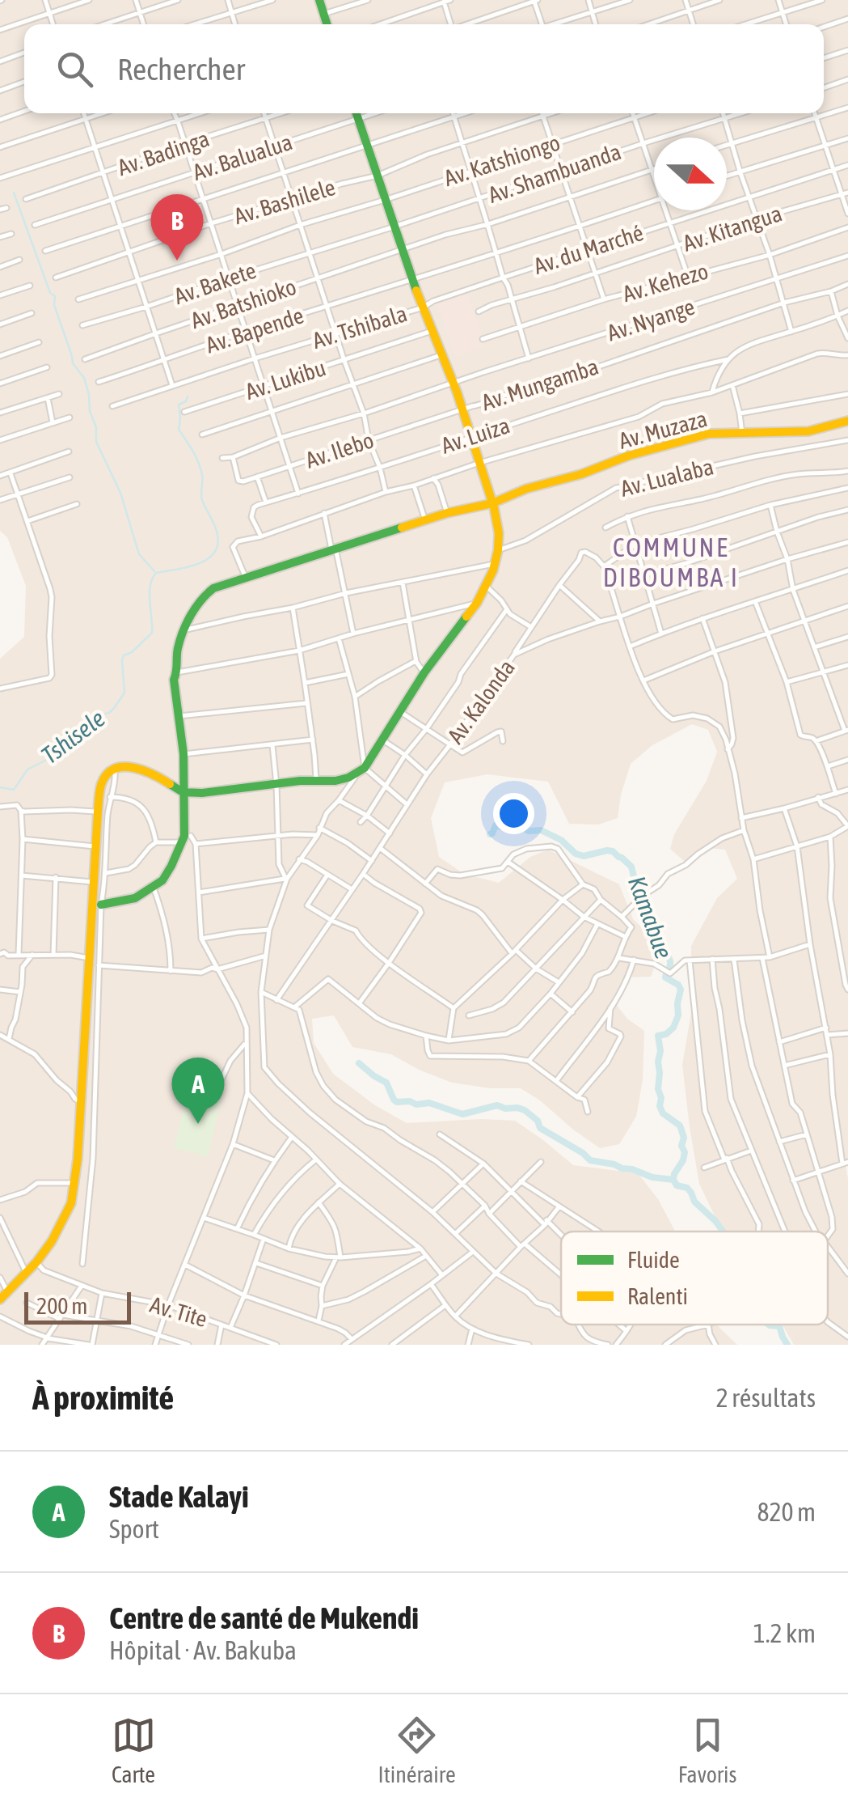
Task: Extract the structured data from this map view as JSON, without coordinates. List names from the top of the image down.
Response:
{
  "streets": {
    "main road": ["Av. Muzaza"],
    "street": [
      "Av. Badinga",
      "Av. Balualua",
      "Av. Katshiongo",
      "Av. Shambuanda",
      "Av. Bashilele",
      "Av. Kitangua",
      "Av. du Marché",
      "Av. Kehezo",
      "Av. Bakete",
      "Av. Batshioko",
      "Av. Nyange",
      "Av. Tshibala",
      "Av. Bapende",
      "Av. Lukibu",
      "Av. Mungamba",
      "Av. Luiza",
      "Av. Ilebo",
      "Av. Lualaba",
      "Av. Kalonda",
      "Av. Tite"
    ]
  },
  "crossings": [
    ["Av. Shambuanda", "Av. Bakete"],
    ["Av. du Marché", "Av. Tshibala"],
    ["Av. Mungamba", "Av. Ilebo"]
  ],
  "districts": ["COMMUNE DIBOUMBA I"],
  "water": ["Tshisele", "Kamabue"],
  "legend": ["Fluide", "Ralenti"],
  "scale_bar": "200 m",
  "north": "right",
  "page": {
    "search": "Rechercher",
    "pins": ["B", "A"],
    "scale": "200 m",
    "heading": ["À proximité", "2 résultats"],
    "list": [
      {
        "mark": "A",
        "name": "Stade Kalayi",
        "note": "Sport",
        "value": "820 m"
      },
      {
        "mark": "B",
        "name": "Centre de santé de Mukendi",
        "note": "Hôpital · Av. Bakuba",
        "value": "1.2 km"
      }
    ],
    "nav": ["Carte", "Itinéraire", "Favoris"]
  }
}
